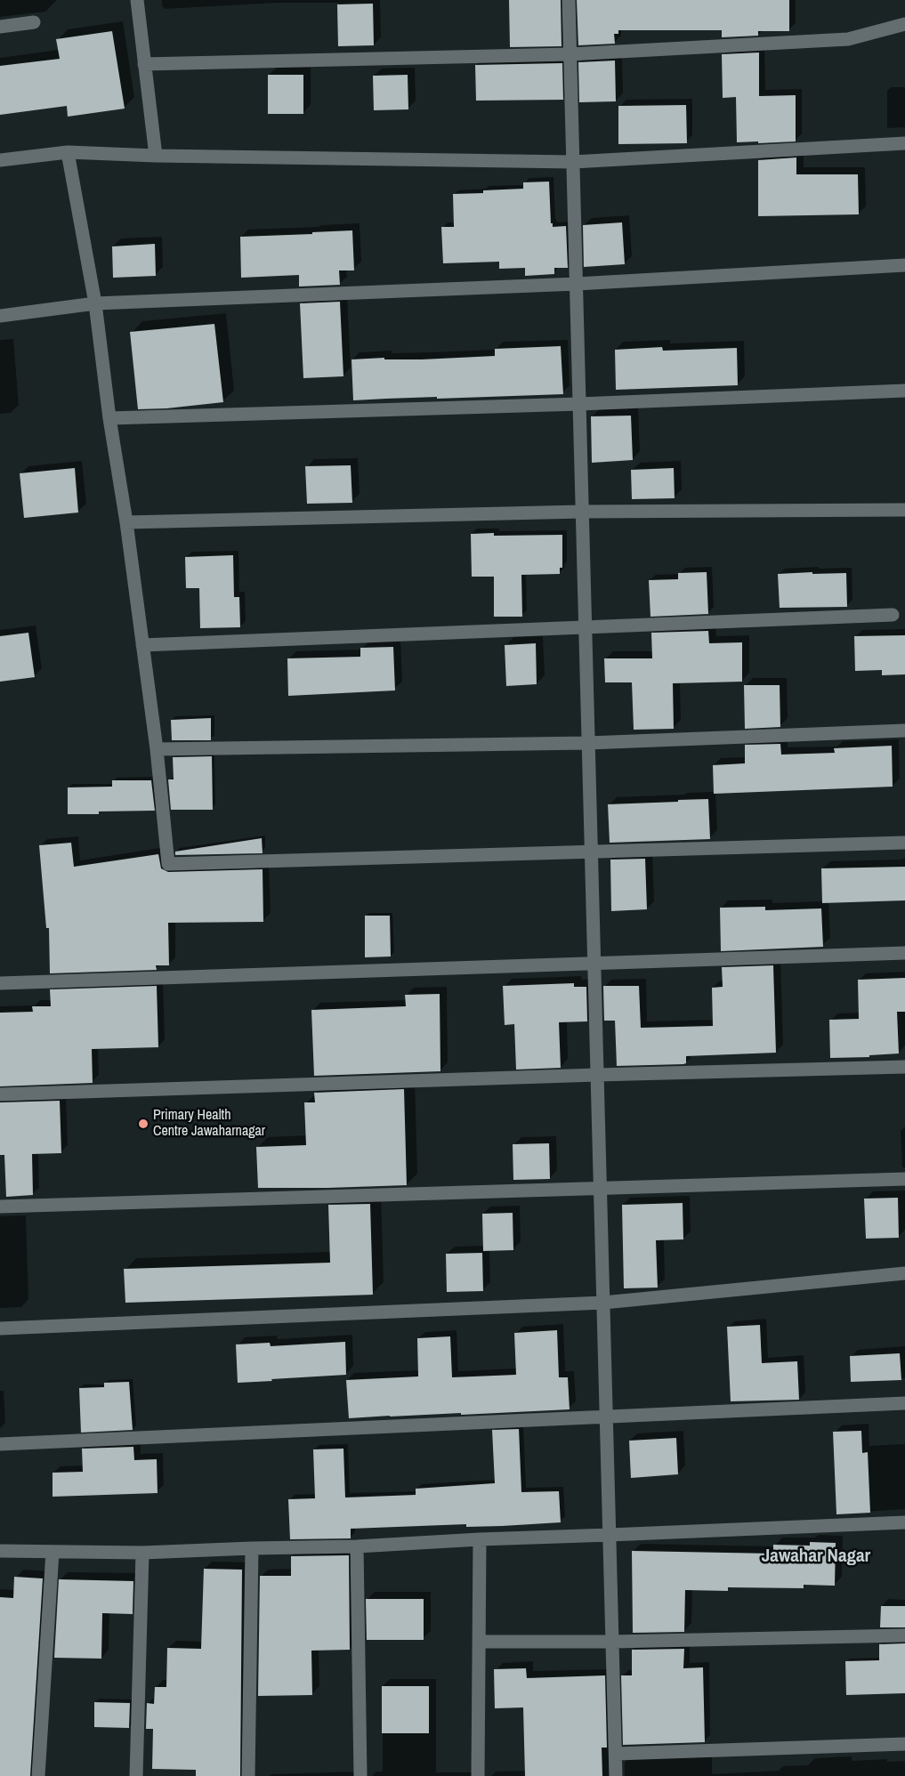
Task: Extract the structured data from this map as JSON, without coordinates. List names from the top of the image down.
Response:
{
  "districts": ["Jawahar Nagar"],
  "places": ["Primary Health Centre Jawaharnagar"]
}
